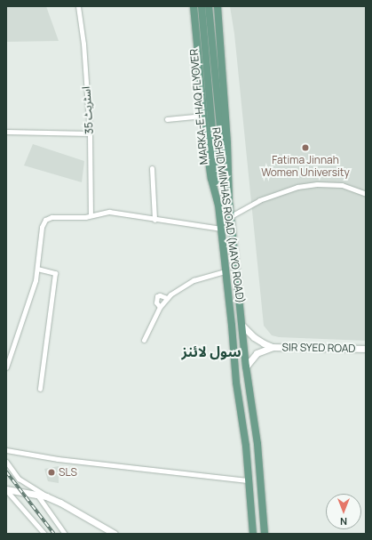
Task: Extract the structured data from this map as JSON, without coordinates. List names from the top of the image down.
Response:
{
  "streets": {
    "main road": ["MARKA-E-HAQ FLYOVER", "RASHID MINHAS ROAD (MAYO ROAD)"],
    "street": ["اسٹریٹ 35", "SIR SYED ROAD"]
  },
  "crossings": [
    ["MARKA-E-HAQ FLYOVER", "RASHID MINHAS ROAD (MAYO ROAD)"],
    ["RASHID MINHAS ROAD (MAYO ROAD)", "SIR SYED ROAD"]
  ],
  "districts": ["سول لائنز"],
  "places": ["Fatima Jinnah Women University", "SLS"],
  "north": "bottom"
}
